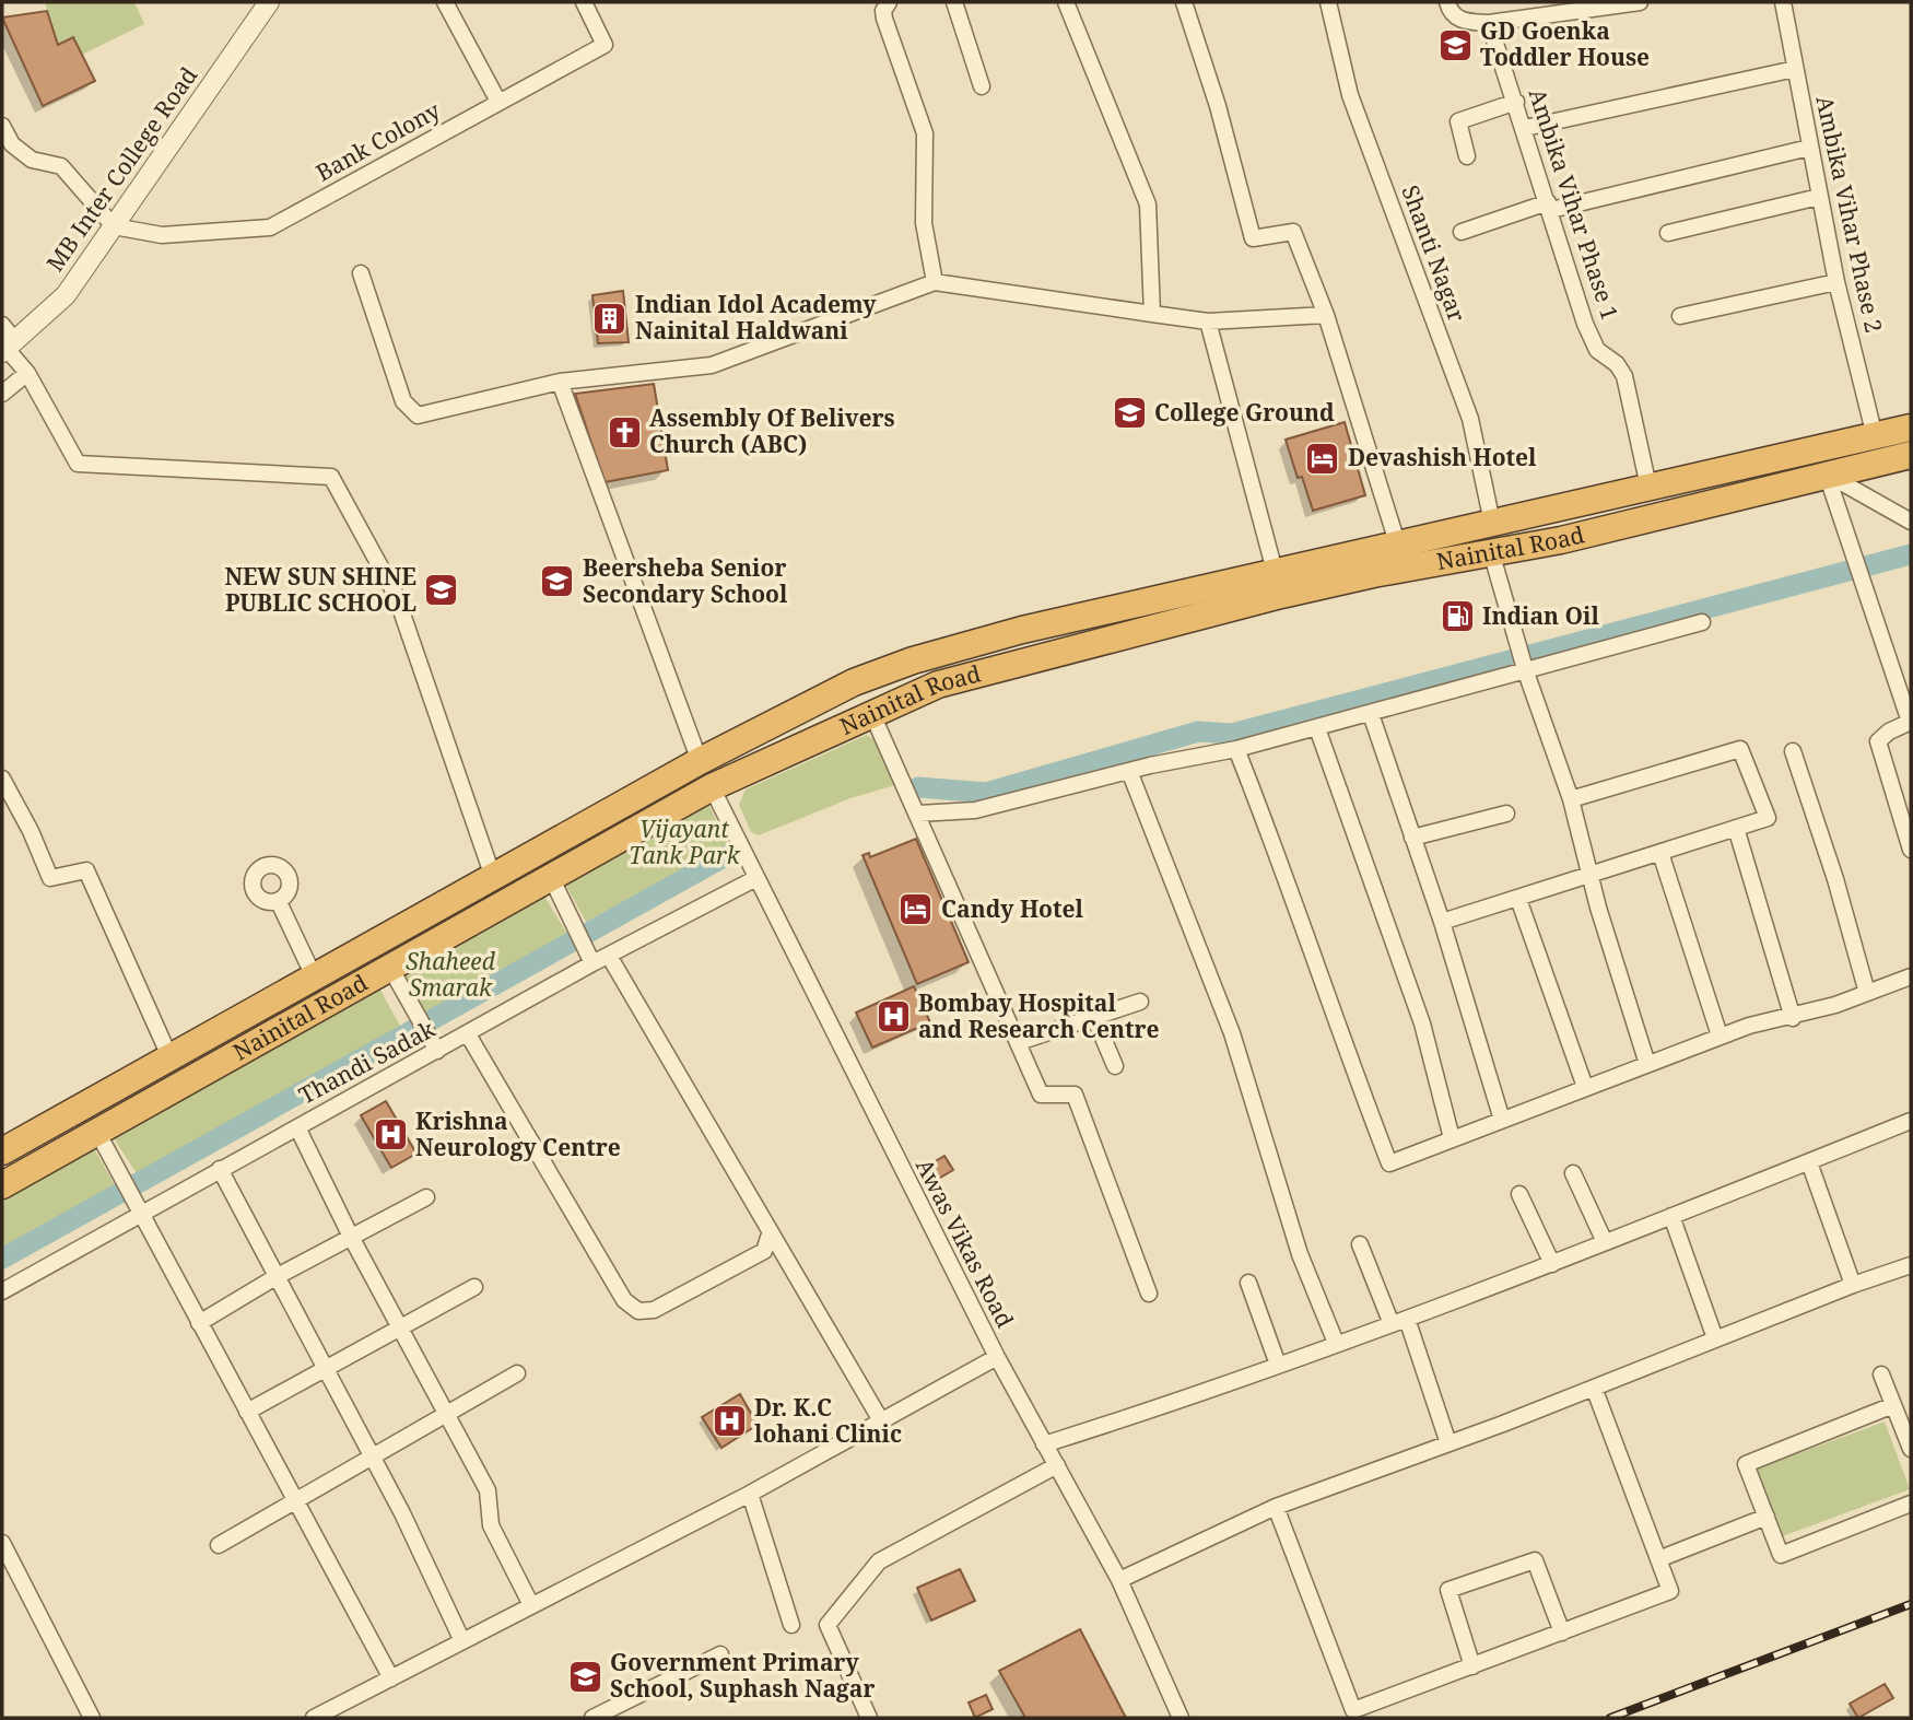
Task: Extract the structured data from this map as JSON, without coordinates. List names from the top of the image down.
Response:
{
  "streets": {
    "highway": ["Nainital Road"],
    "street": [
      "Bank Colony",
      "MB Inter College Road",
      "Ambika Vihar Phase 1",
      "Ambika Vihar Phase 2",
      "Shanti Nagar",
      "Thandi Sadak",
      "Awas Vikas Road"
    ]
  },
  "crossings": [
    ["Bank Colony", "MB Inter College Road"],
    ["Ambika Vihar Phase 1", "Nainital Road"],
    ["Ambika Vihar Phase 2", "Nainital Road"],
    ["Shanti Nagar", "Nainital Road"],
    ["Nainital Road", "Awas Vikas Road"],
    ["Thandi Sadak", "Awas Vikas Road"]
  ],
  "parks": ["Vijayant Tank Park", "Shaheed Smarak"],
  "places": {
    "school or university": [
      "GD Goenka Toddler House",
      "College Ground",
      "Beersheba Senior Secondary School",
      "NEW SUN SHINE PUBLIC SCHOOL",
      "Government Primary School, Suphash Nagar"
    ],
    "building": ["Indian Idol Academy Nainital Haldwani"],
    "church": ["Assembly Of Belivers Church (ABC)"],
    "hotel": ["Devashish Hotel", "Candy Hotel"],
    "fuel station": ["Indian Oil"],
    "hospital": ["Bombay Hospital and Research Centre", "Krishna Neurology Centre", "Dr. K.C lohani Clinic"]
  }
}
